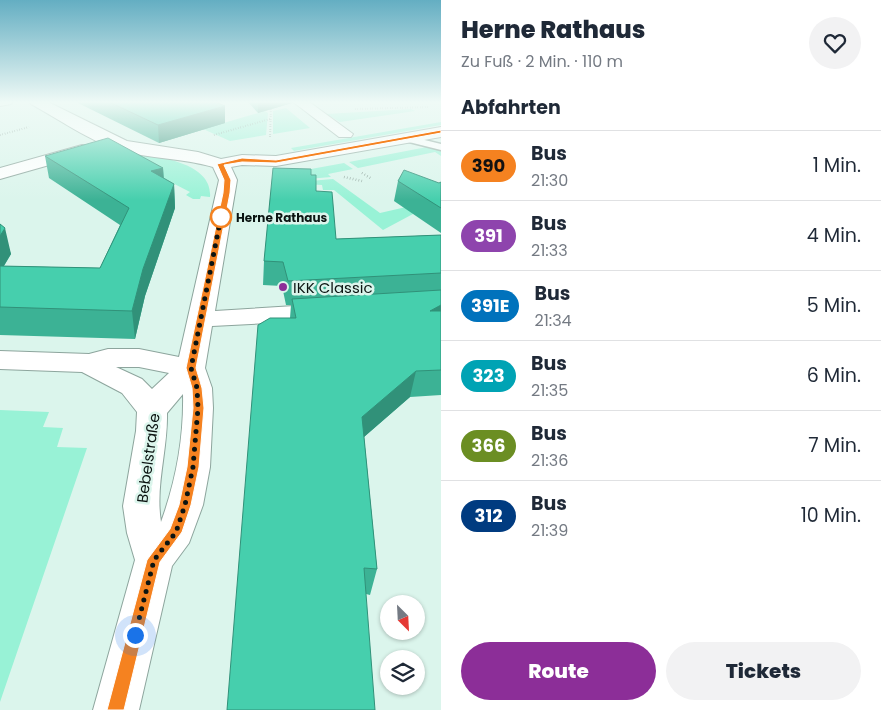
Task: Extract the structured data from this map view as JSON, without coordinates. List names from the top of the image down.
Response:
{
  "streets": {
    "street": ["Bebelstraße"]
  },
  "places": ["Herne Rathaus", "IKK Classic"],
  "lines": ["bus line 390"],
  "north": "bottom right",
  "page": {
    "heading": [
      ["Herne Rathaus", "Zu Fuß · 2 Min. · 110 m"],
      "Abfahrten"
    ],
    "list": [
      {
        "mark": "390",
        "name": "Bus",
        "note": "21:30",
        "value": "1 Min."
      },
      {
        "mark": "391",
        "name": "Bus",
        "note": "21:33",
        "value": "4 Min."
      },
      {
        "mark": "391E",
        "name": "Bus",
        "note": "21:34",
        "value": "5 Min."
      },
      {
        "mark": "323",
        "name": "Bus",
        "note": "21:35",
        "value": "6 Min."
      },
      {
        "mark": "366",
        "name": "Bus",
        "note": "21:36",
        "value": "7 Min."
      },
      {
        "mark": "312",
        "name": "Bus",
        "note": "21:39",
        "value": "10 Min."
      }
    ],
    "buttons": ["Route", "Tickets"]
  }
}
